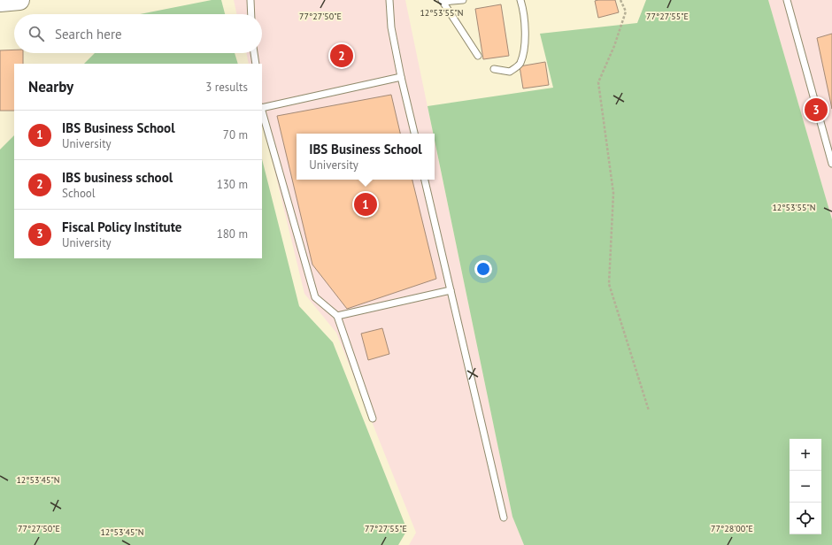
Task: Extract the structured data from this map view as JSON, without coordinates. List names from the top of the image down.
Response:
{
  "page": {
    "search": "Search here",
    "pins": ["2", "3", "1"],
    "heading": ["Nearby", "3 results"],
    "list": [
      {
        "mark": "1",
        "name": "IBS Business School",
        "note": "University",
        "value": "70 m"
      },
      {
        "mark": "2",
        "name": "IBS business school",
        "note": "School",
        "value": "130 m"
      },
      {
        "mark": "3",
        "name": "Fiscal Policy Institute",
        "note": "University",
        "value": "180 m"
      }
    ],
    "popup": ["IBS Business School", "University"],
    "map_buttons": ["+", "−"]
  },
  "coordinates": [
    "12°53'55\"N",
    "77°27'50\"E",
    "77°27'55\"E",
    "12°53'45\"N",
    "77°28'00\"E"
  ]
}
